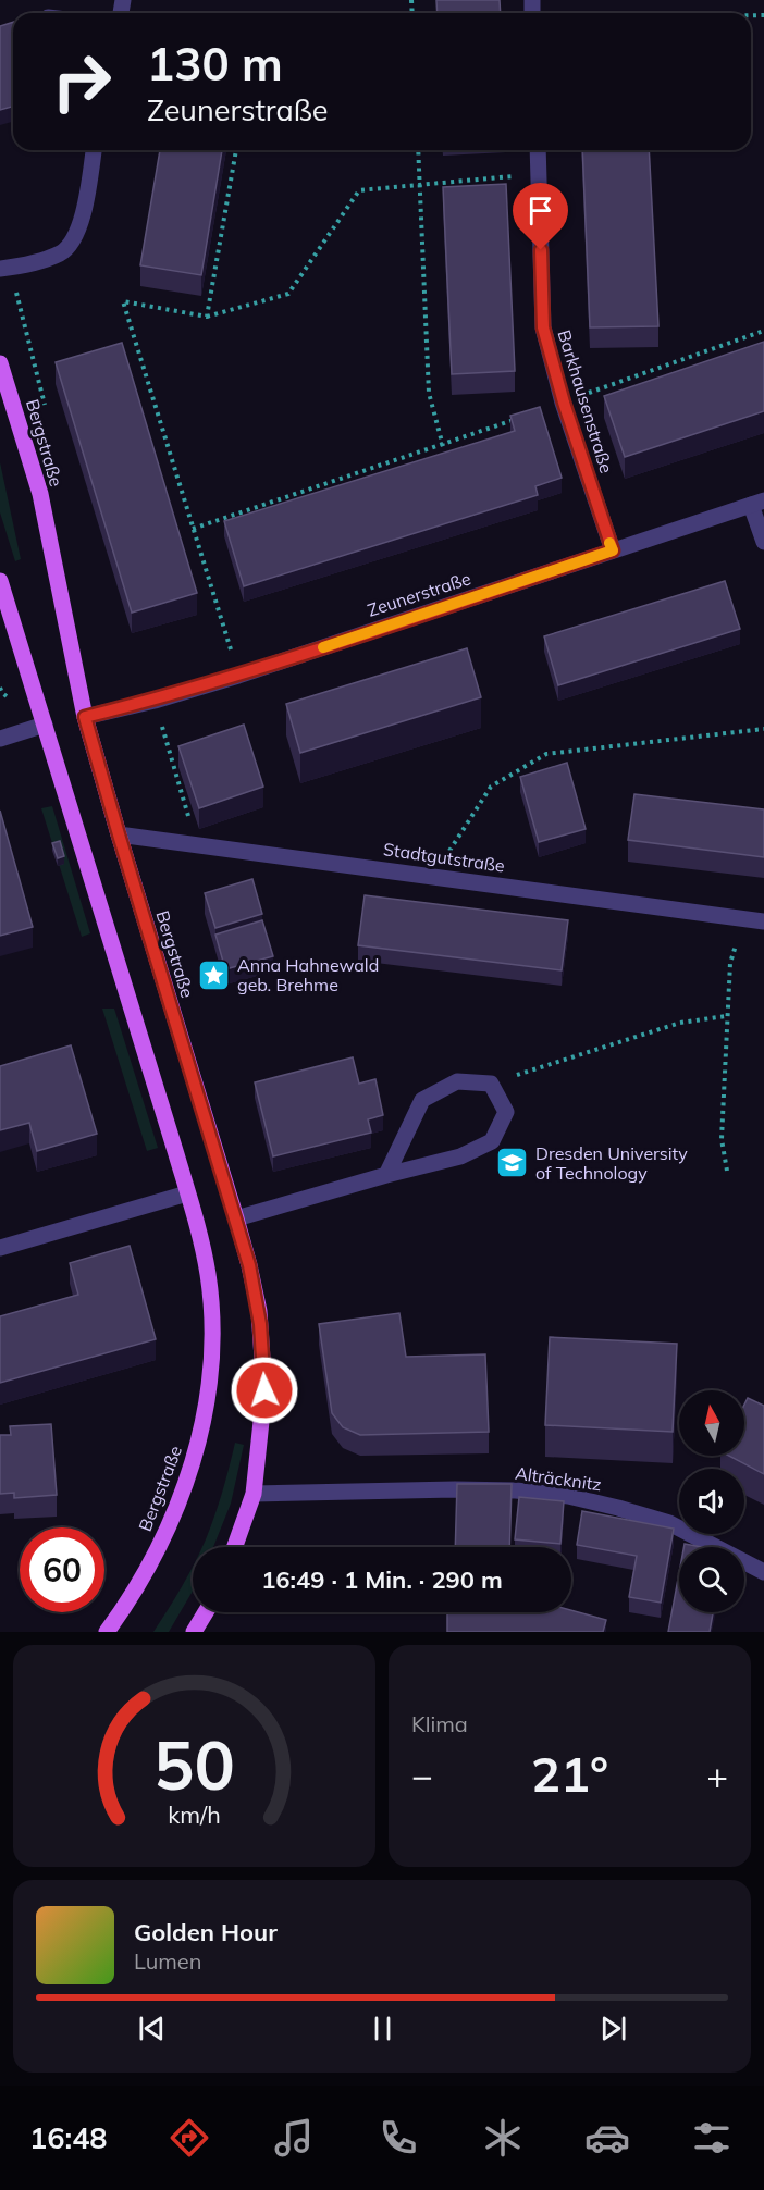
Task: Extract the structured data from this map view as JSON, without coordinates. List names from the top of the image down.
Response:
{
  "streets": {
    "main road": ["Bergstraße"],
    "street": [
      "Barkhausenstraße",
      "Zeunerstraße",
      "Stadtgutstraße",
      "Alträcknitz"
    ]
  },
  "crossings": [
    ["Barkhausenstraße", "Zeunerstraße"],
    ["Bergstraße", "Zeunerstraße"],
    ["Bergstraße", "Stadtgutstraße"],
    ["Bergstraße", "Alträcknitz"]
  ],
  "places": {
    "place": ["Anna Hahnewald geb. Brehme"],
    "school or university": ["Dresden University of Technology"]
  },
  "north": "top",
  "page": {
    "turn": ["130 m", "Zeunerstraße"],
    "limit": "60",
    "trip": "16:49 · 1 Min. · 290 m",
    "tile": "Klima",
    "heat": ["−", "21°", "+"],
    "song": ["Golden Hour", "Lumen"],
    "tabs": "16:48",
    "gauge": ["50", "km/h"]
  }
}
